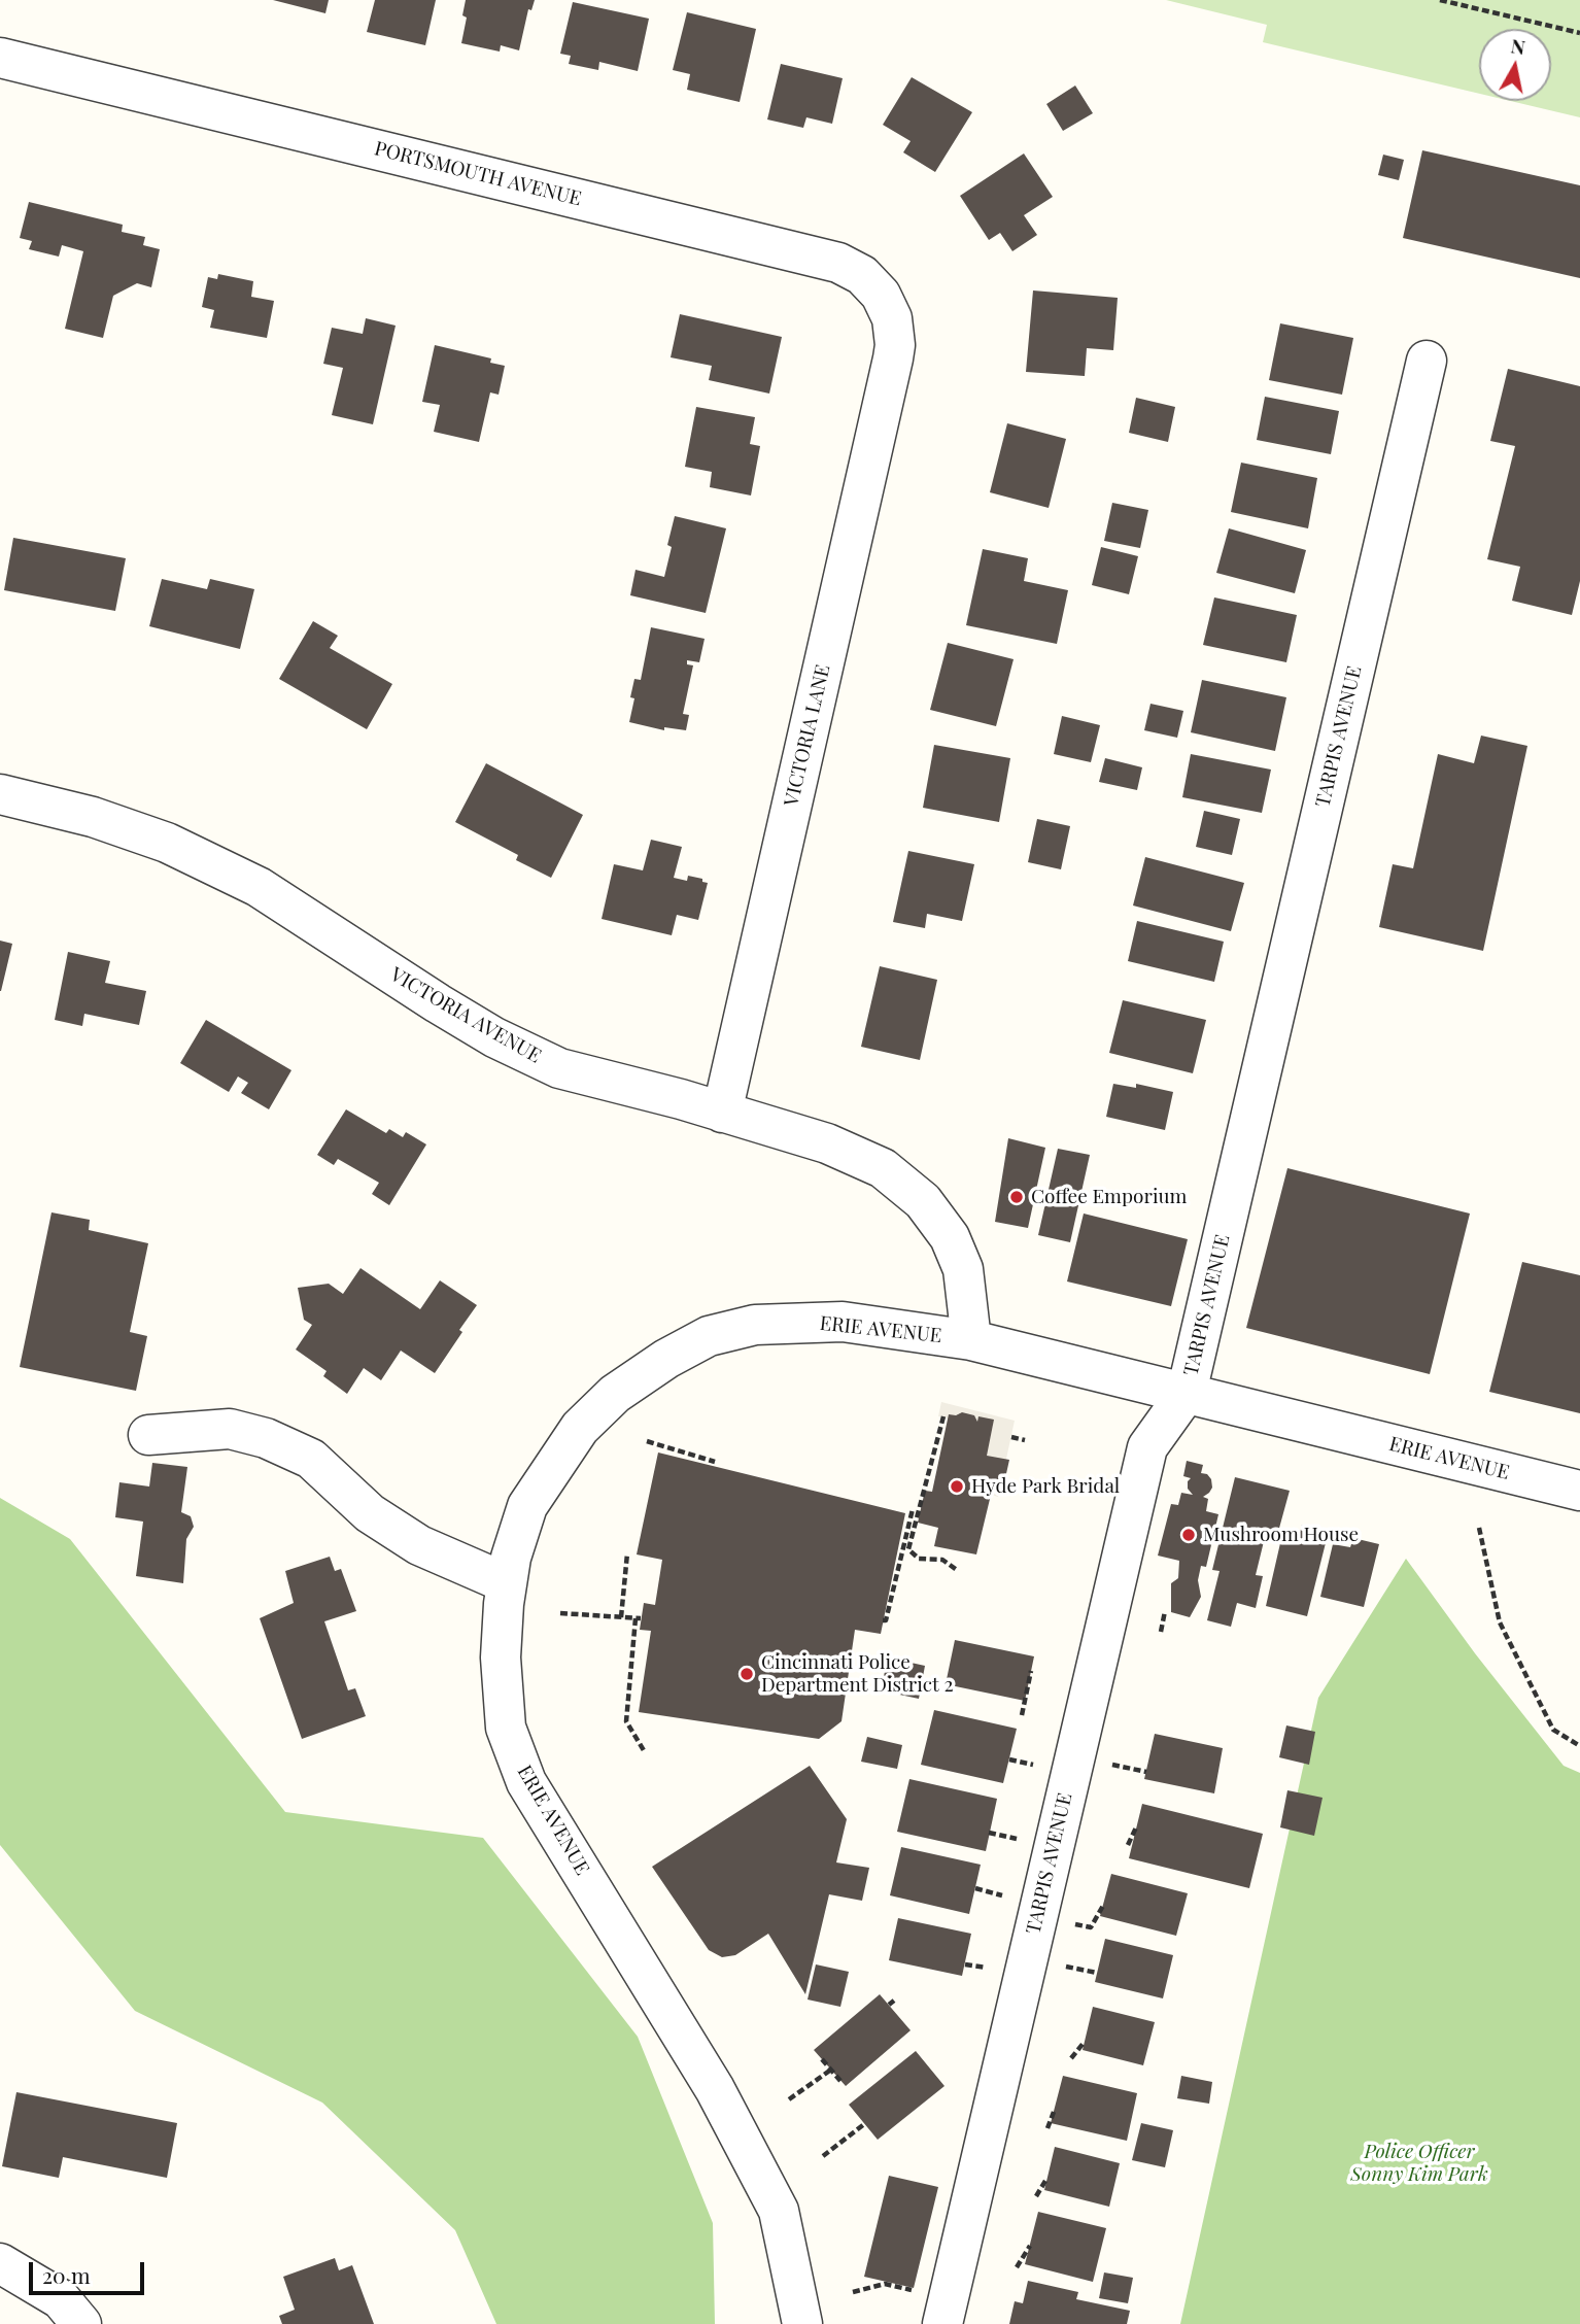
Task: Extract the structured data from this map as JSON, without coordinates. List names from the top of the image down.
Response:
{
  "streets": {
    "street": [
      "PORTSMOUTH AVENUE",
      "VICTORIA LANE",
      "TARPIS AVENUE",
      "VICTORIA AVENUE",
      "ERIE AVENUE"
    ]
  },
  "crossings": [
    ["PORTSMOUTH AVENUE", "VICTORIA LANE"],
    ["VICTORIA LANE", "VICTORIA AVENUE"],
    ["TARPIS AVENUE", "ERIE AVENUE"],
    ["VICTORIA AVENUE", "ERIE AVENUE"]
  ],
  "parks": ["Police Officer Sonny Kim Park"],
  "places": [
    "Coffee Emporium",
    "Hyde Park Bridal",
    "Mushroom House",
    "Cincinnati Police Department District 2"
  ],
  "scale_bar": "20 m",
  "north": "top"
}
